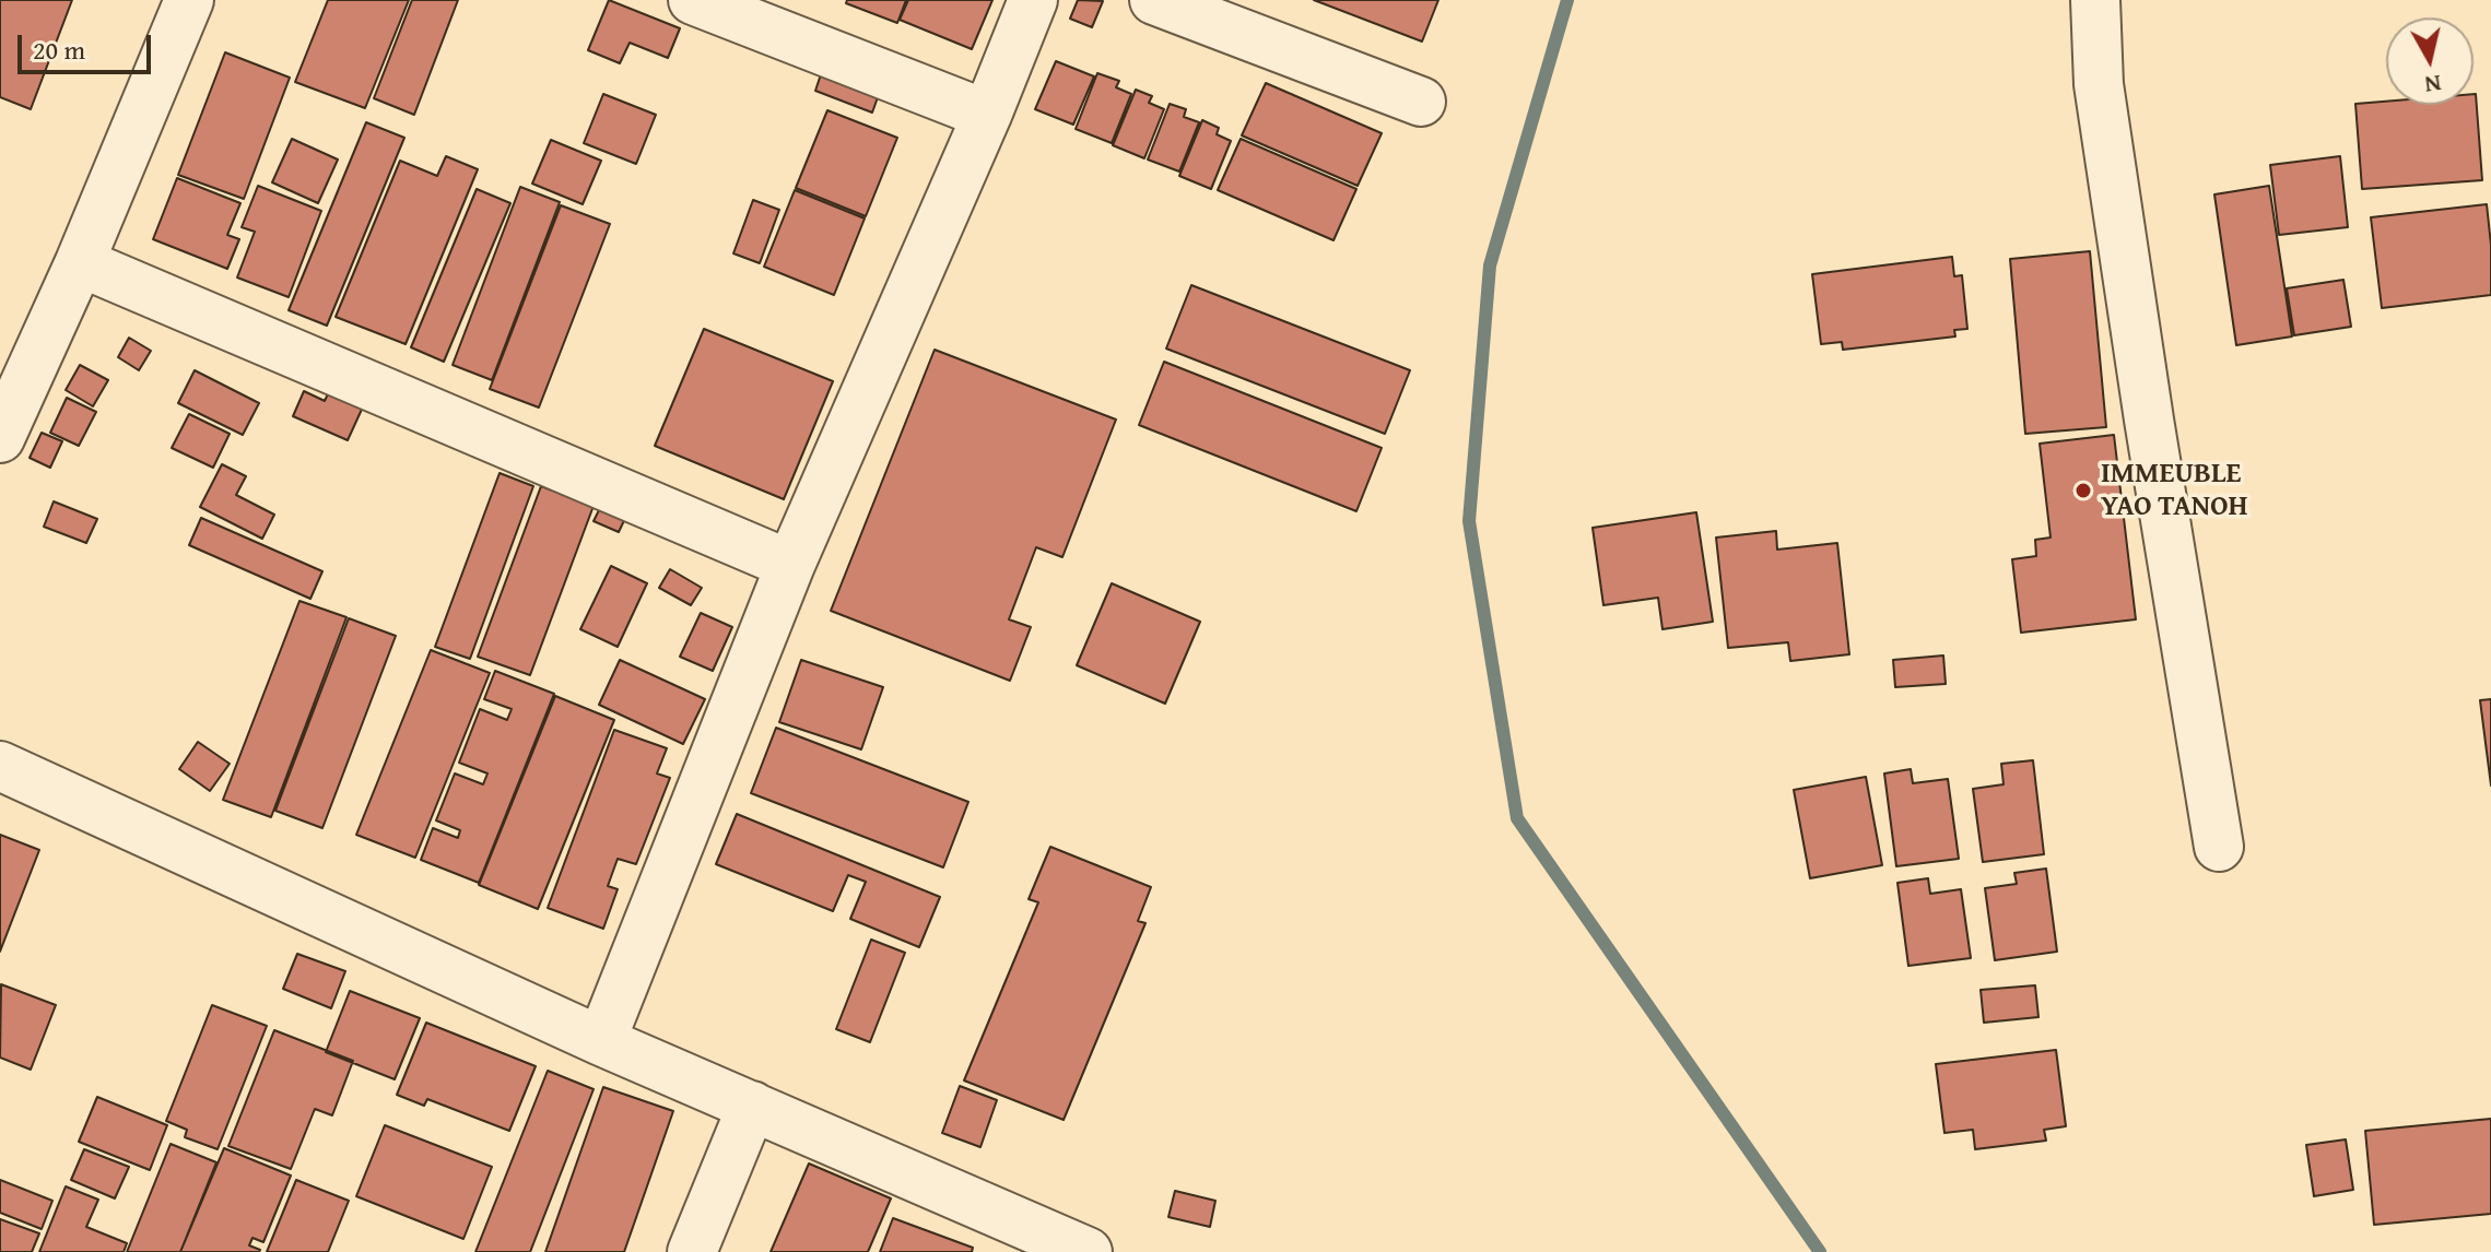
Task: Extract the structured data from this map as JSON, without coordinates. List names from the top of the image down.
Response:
{
  "places": ["IMMEUBLE YAO TANOH"],
  "scale_bar": "20 m",
  "north": "bottom"
}
